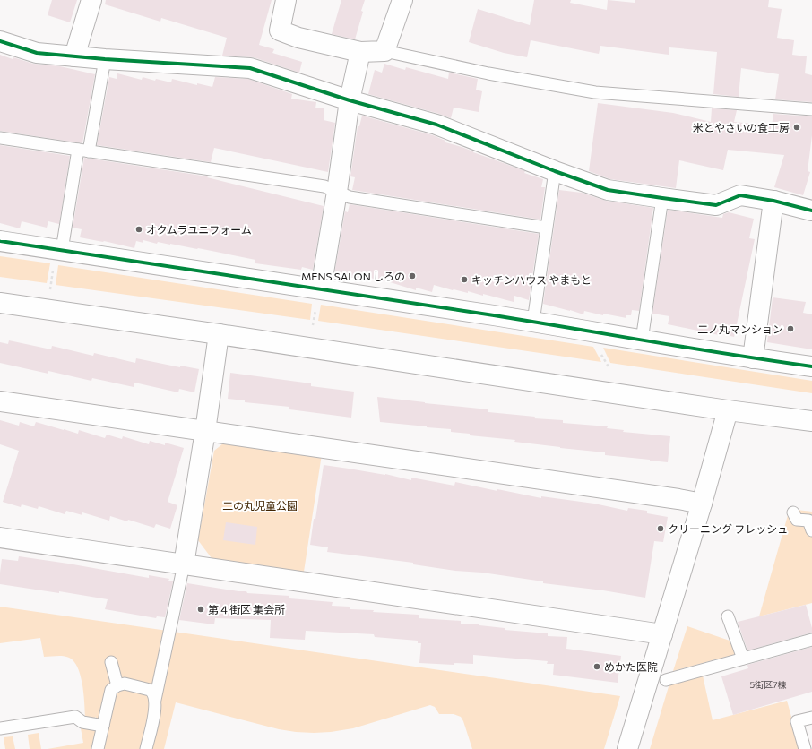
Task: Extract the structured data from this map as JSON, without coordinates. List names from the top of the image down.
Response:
{
  "parks": ["二の丸児童公園"],
  "places": [
    "米とやさいの食工房",
    "オクムラユニフォーム",
    "MENS SALON しろの",
    "キッチンハウス やまもと",
    "二ノ丸マンション",
    "クリーニング フレッシュ",
    "第４街区 集会所",
    "めかた医院"
  ],
  "house_numbers": ["5街区7棟"]
}
